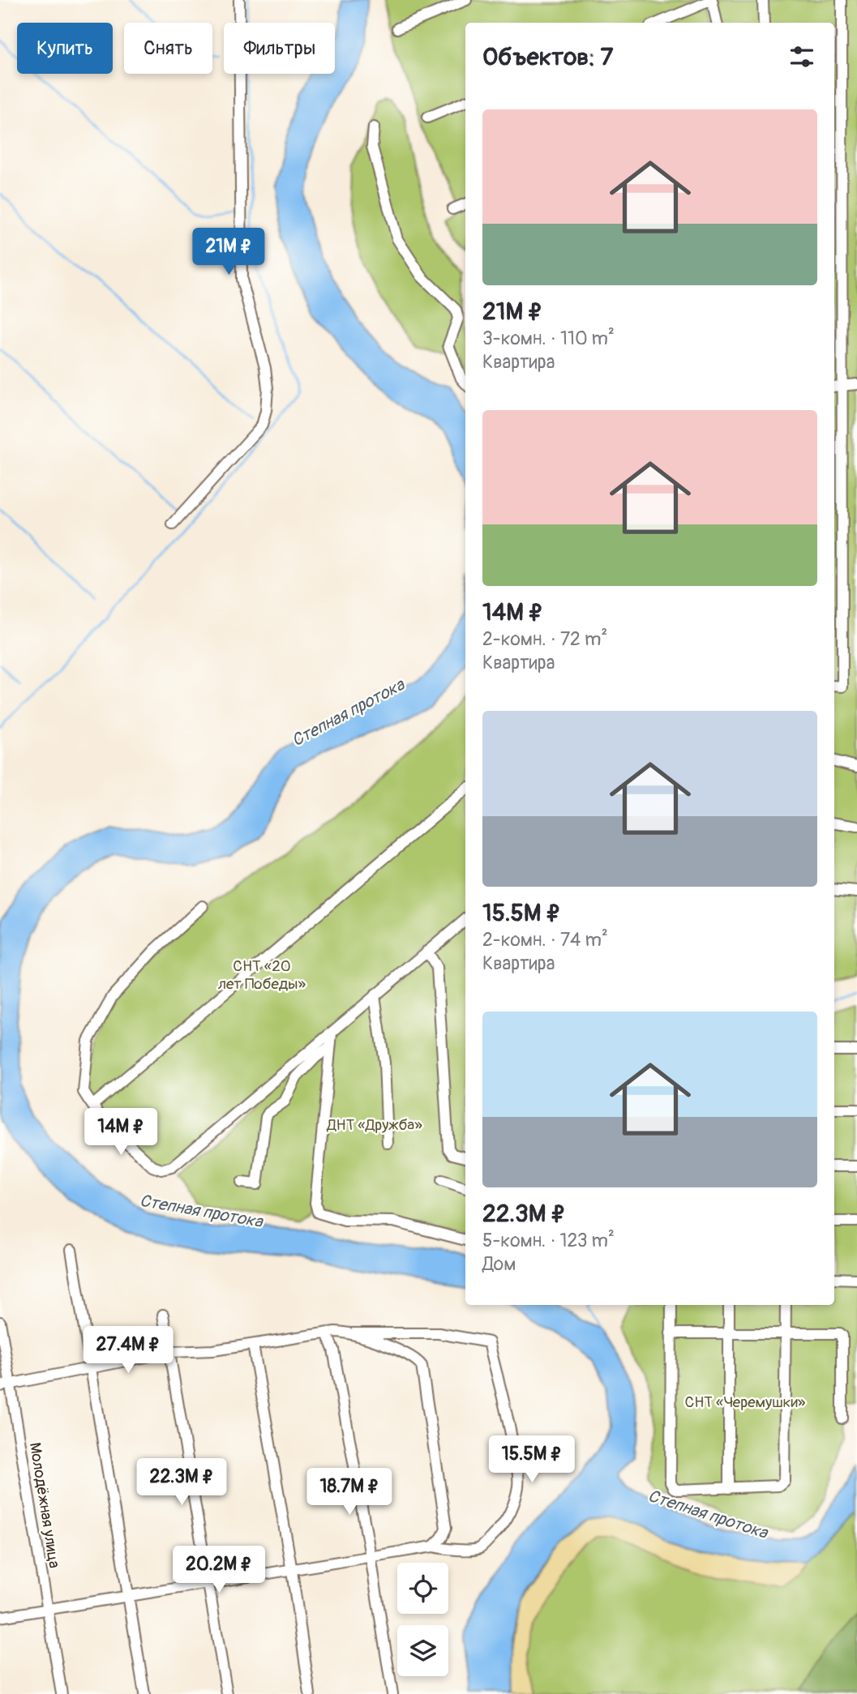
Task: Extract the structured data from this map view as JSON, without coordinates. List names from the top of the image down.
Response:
{
  "streets": {
    "street": ["Молодёжная улица"]
  },
  "water": ["Степная протока"],
  "parks": ["СНТ «20 лет Победы»", "ДНТ «Дружба»", "СНТ «Черемушки»"],
  "page": {
    "chip": ["Купить", "Снять", "Фильтры"],
    "heading": "Объектов: 7",
    "list": [
      {
        "name": "21M ₽",
        "note": "3-комн. · 110 m² · Квартира"
      },
      {
        "name": "14M ₽",
        "note": "2-комн. · 72 m² · Квартира"
      },
      {
        "name": "15.5M ₽",
        "note": "2-комн. · 74 m² · Квартира"
      },
      {
        "name": "22.3M ₽",
        "note": "5-комн. · 123 m² · Дом"
      }
    ],
    "price": [
      "21M ₽",
      "14M ₽",
      "27.4M ₽",
      "15.5M ₽",
      "22.3M ₽",
      "18.7M ₽",
      "20.2M ₽"
    ]
  }
}
